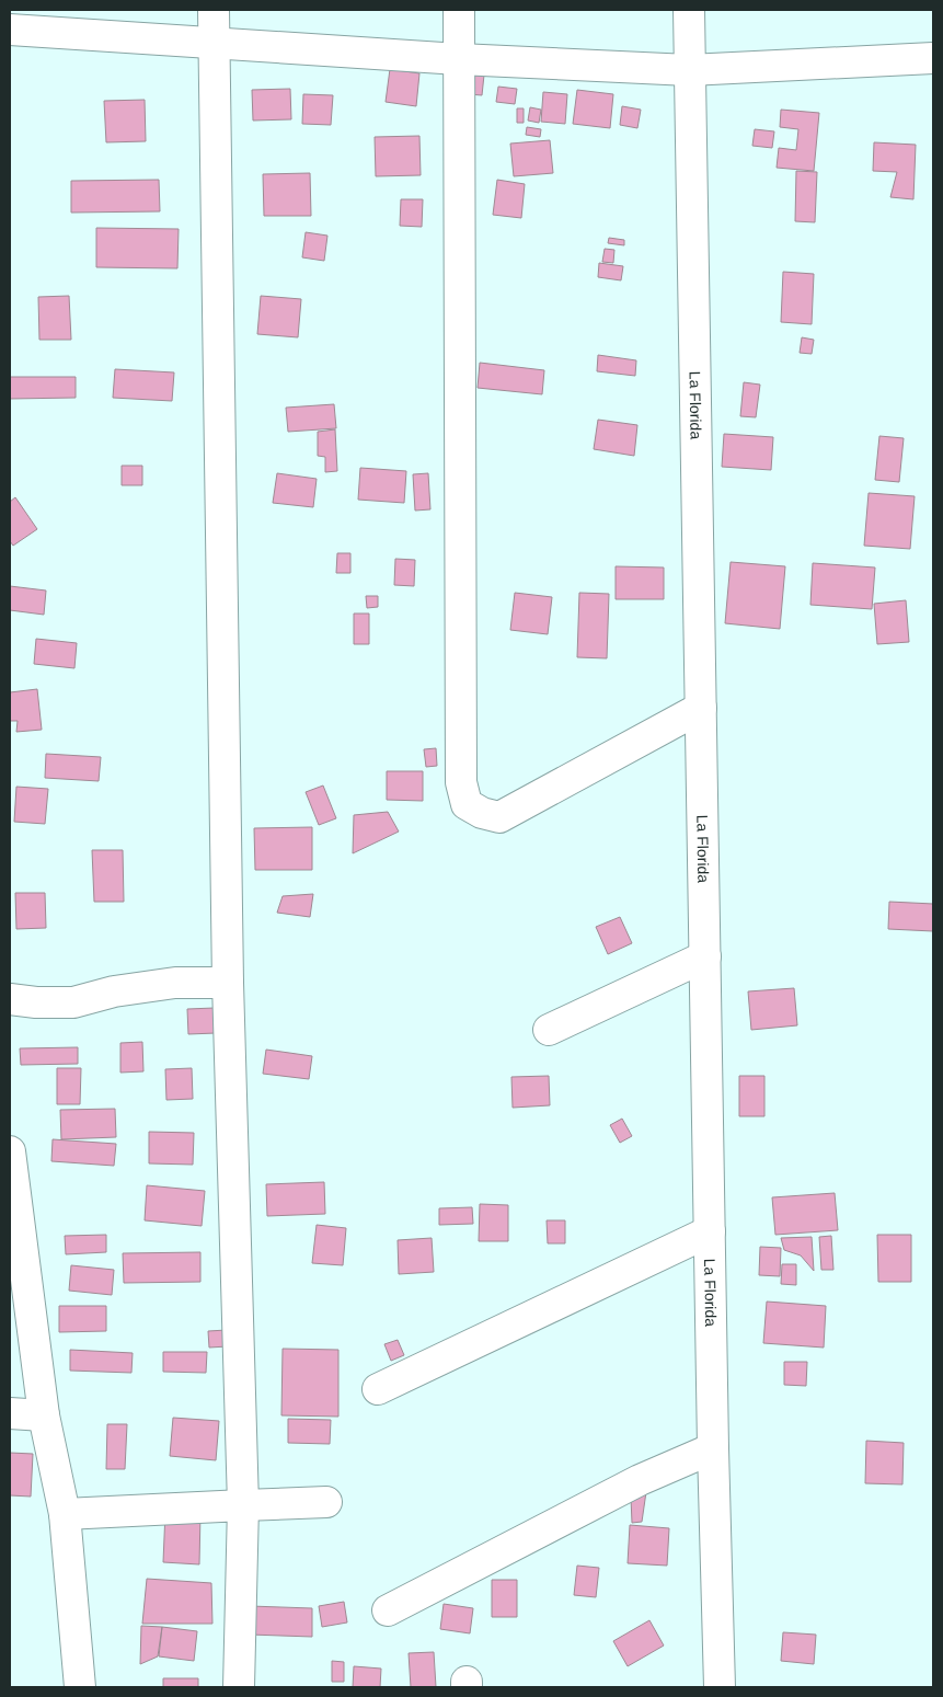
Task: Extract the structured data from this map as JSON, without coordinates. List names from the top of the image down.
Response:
{
  "streets": {
    "street": ["La Florida"]
  }
}
